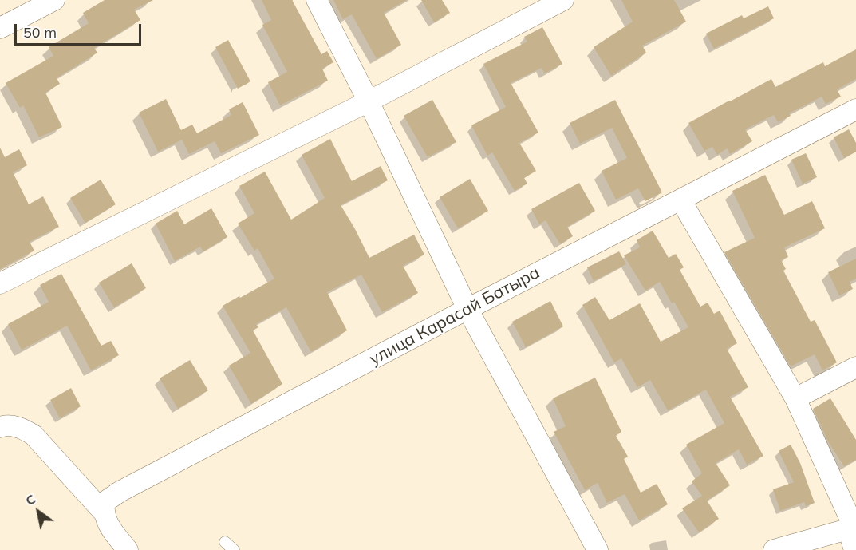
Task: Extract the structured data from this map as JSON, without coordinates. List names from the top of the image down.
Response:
{
  "streets": {
    "street": ["улица Карасай Батыра"]
  },
  "scale_bar": "50 m",
  "north": "top left"
}
